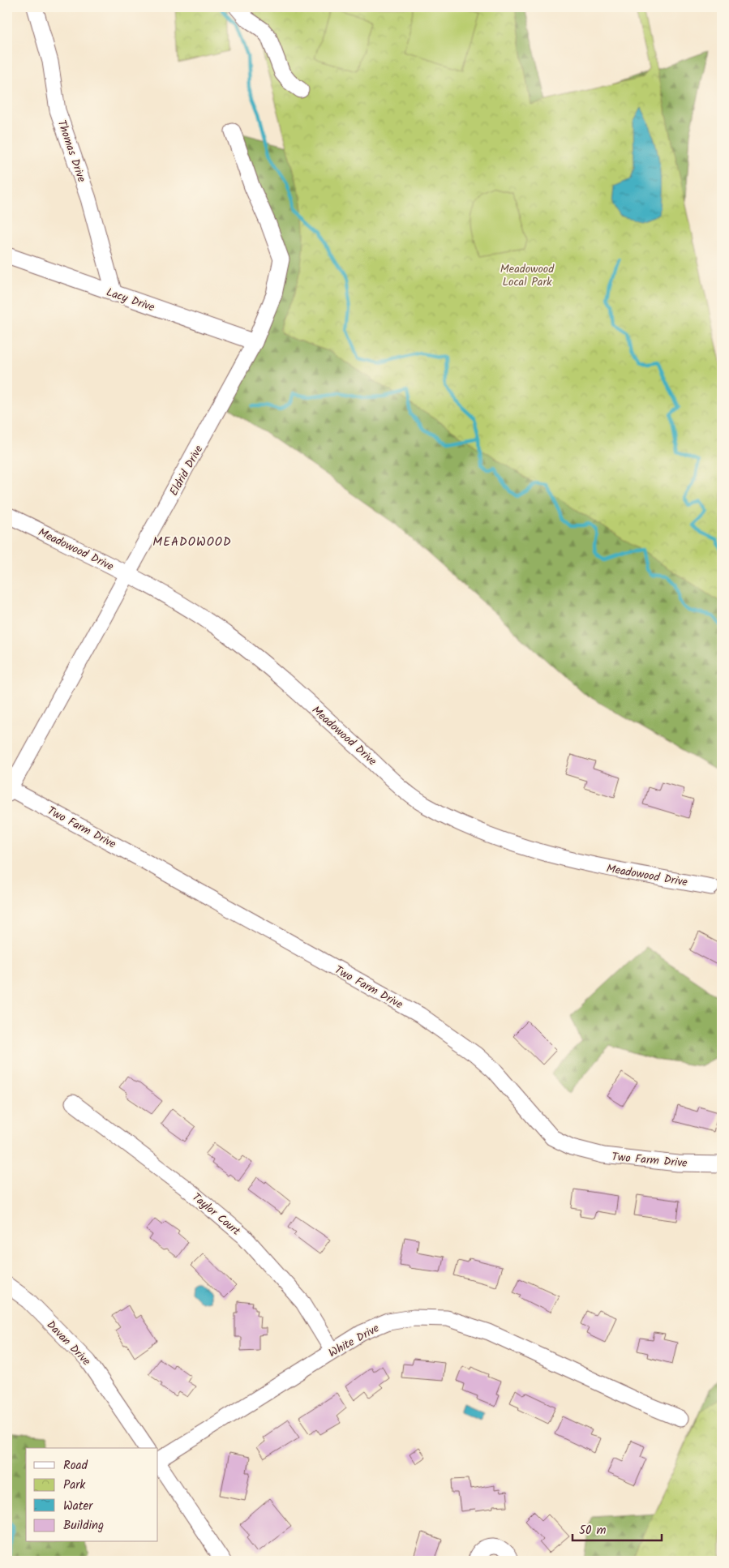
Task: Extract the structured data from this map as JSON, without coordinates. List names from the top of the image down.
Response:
{
  "streets": {
    "street": [
      "Thomas Drive",
      "Lacy Drive",
      "Eldrid Drive",
      "Meadowood Drive",
      "Two Farm Drive",
      "Taylor Court",
      "White Drive",
      "Davan Drive"
    ]
  },
  "crossings": [
    ["Thomas Drive", "Lacy Drive"],
    ["Lacy Drive", "Eldrid Drive"],
    ["Eldrid Drive", "Meadowood Drive"],
    ["Eldrid Drive", "Two Farm Drive"],
    ["Taylor Court", "White Drive"]
  ],
  "districts": ["MEADOWOOD"],
  "parks": ["Meadowood Local Park"],
  "legend": [
    "Road",
    "Park",
    "Water",
    "Building"
  ],
  "scale_bar": "50 m"
}
